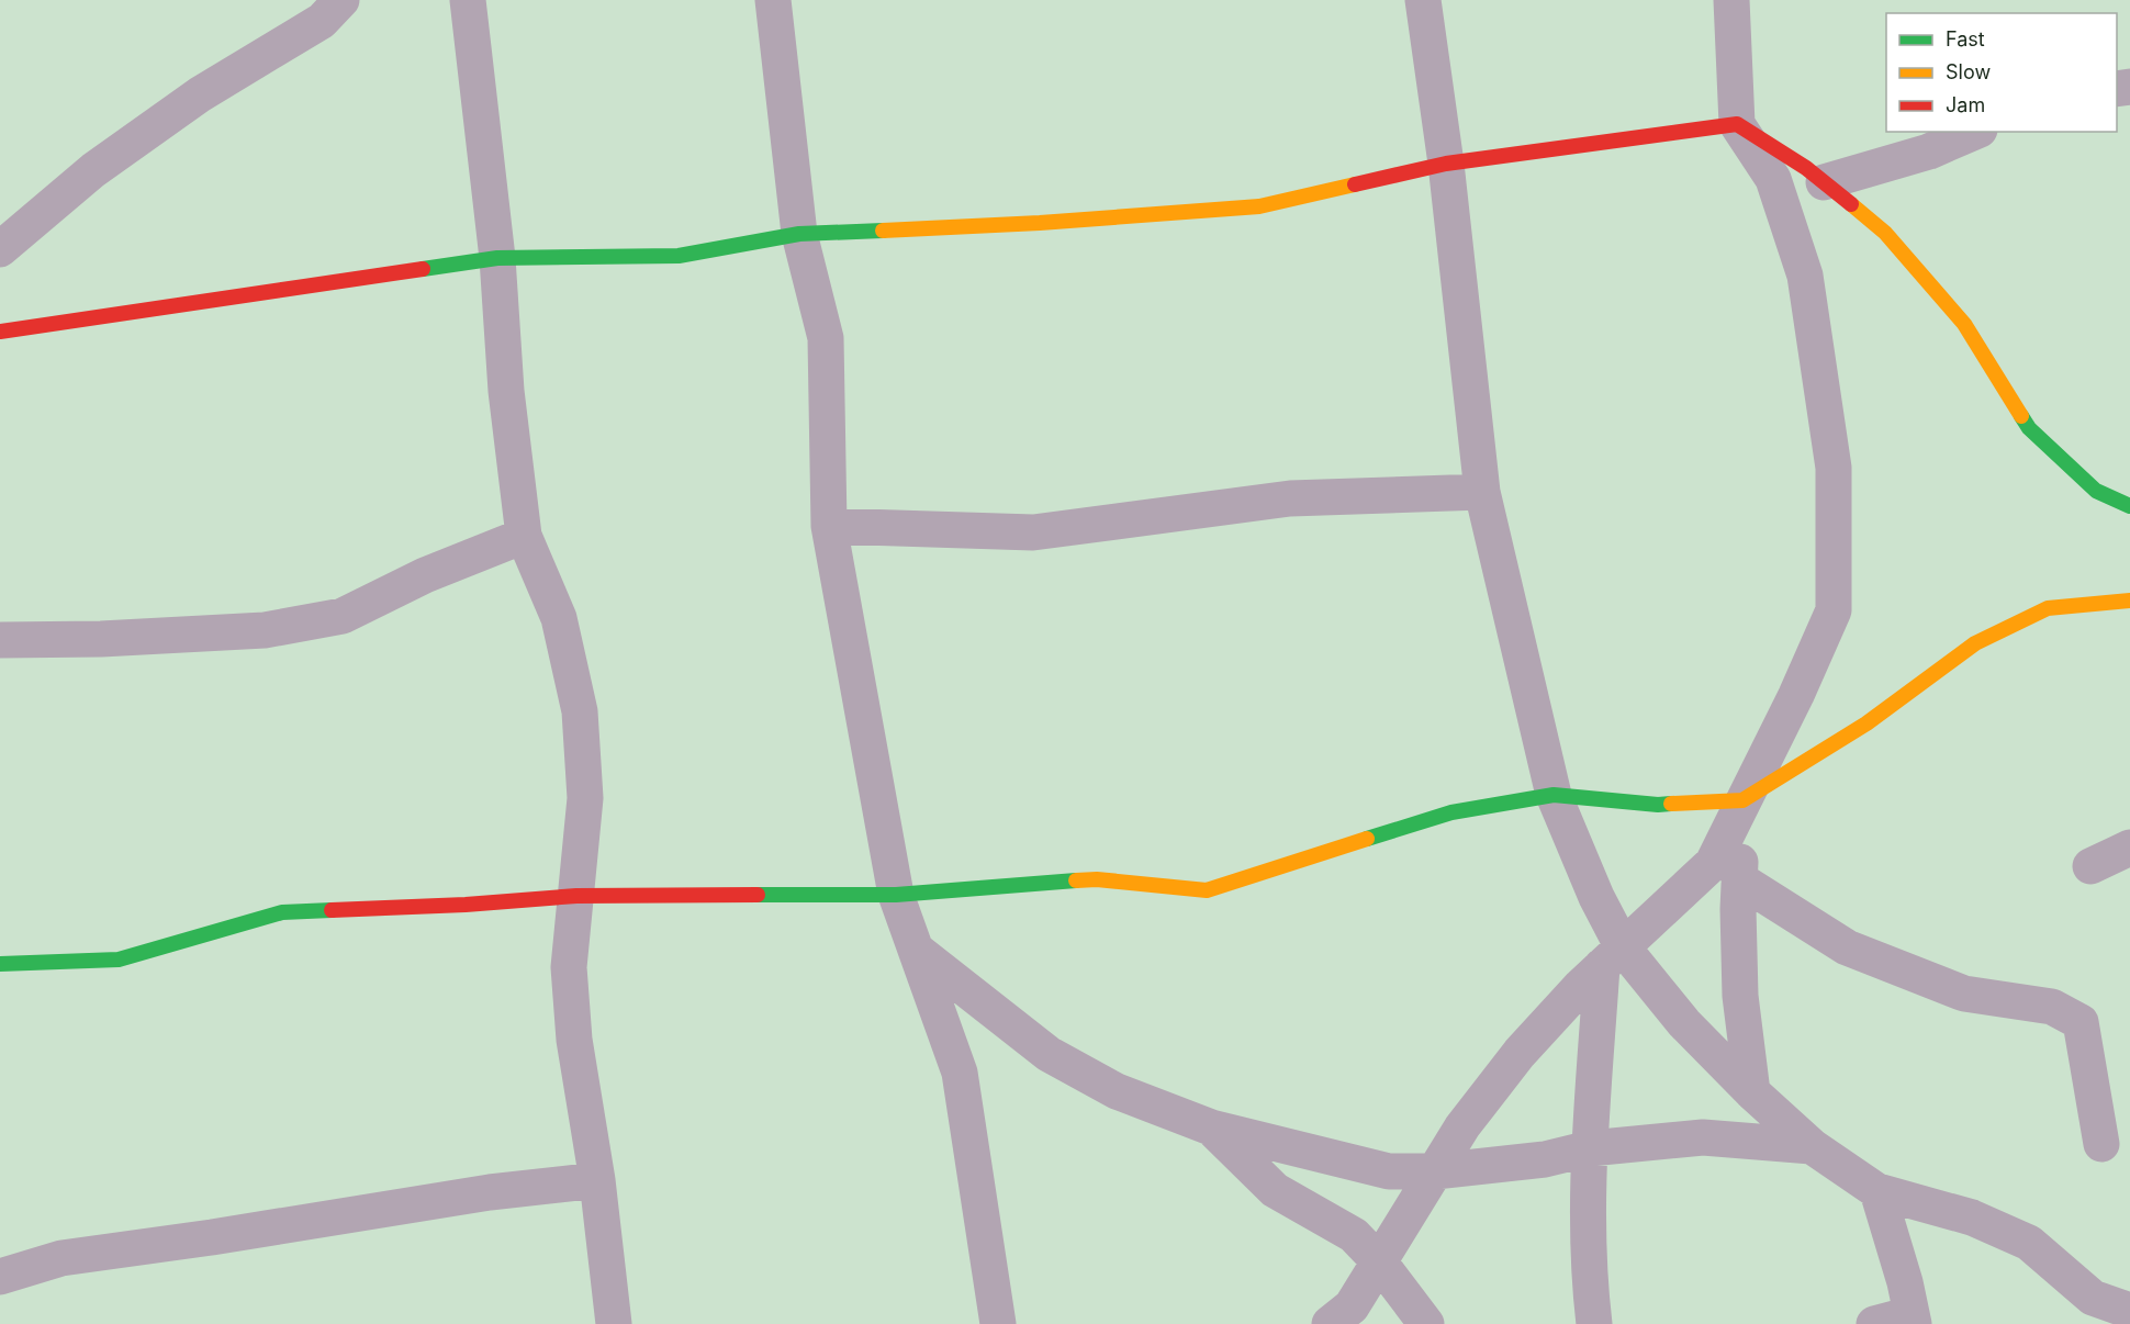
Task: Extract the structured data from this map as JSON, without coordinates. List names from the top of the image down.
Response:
{
  "legend": ["Fast", "Slow", "Jam"]
}
